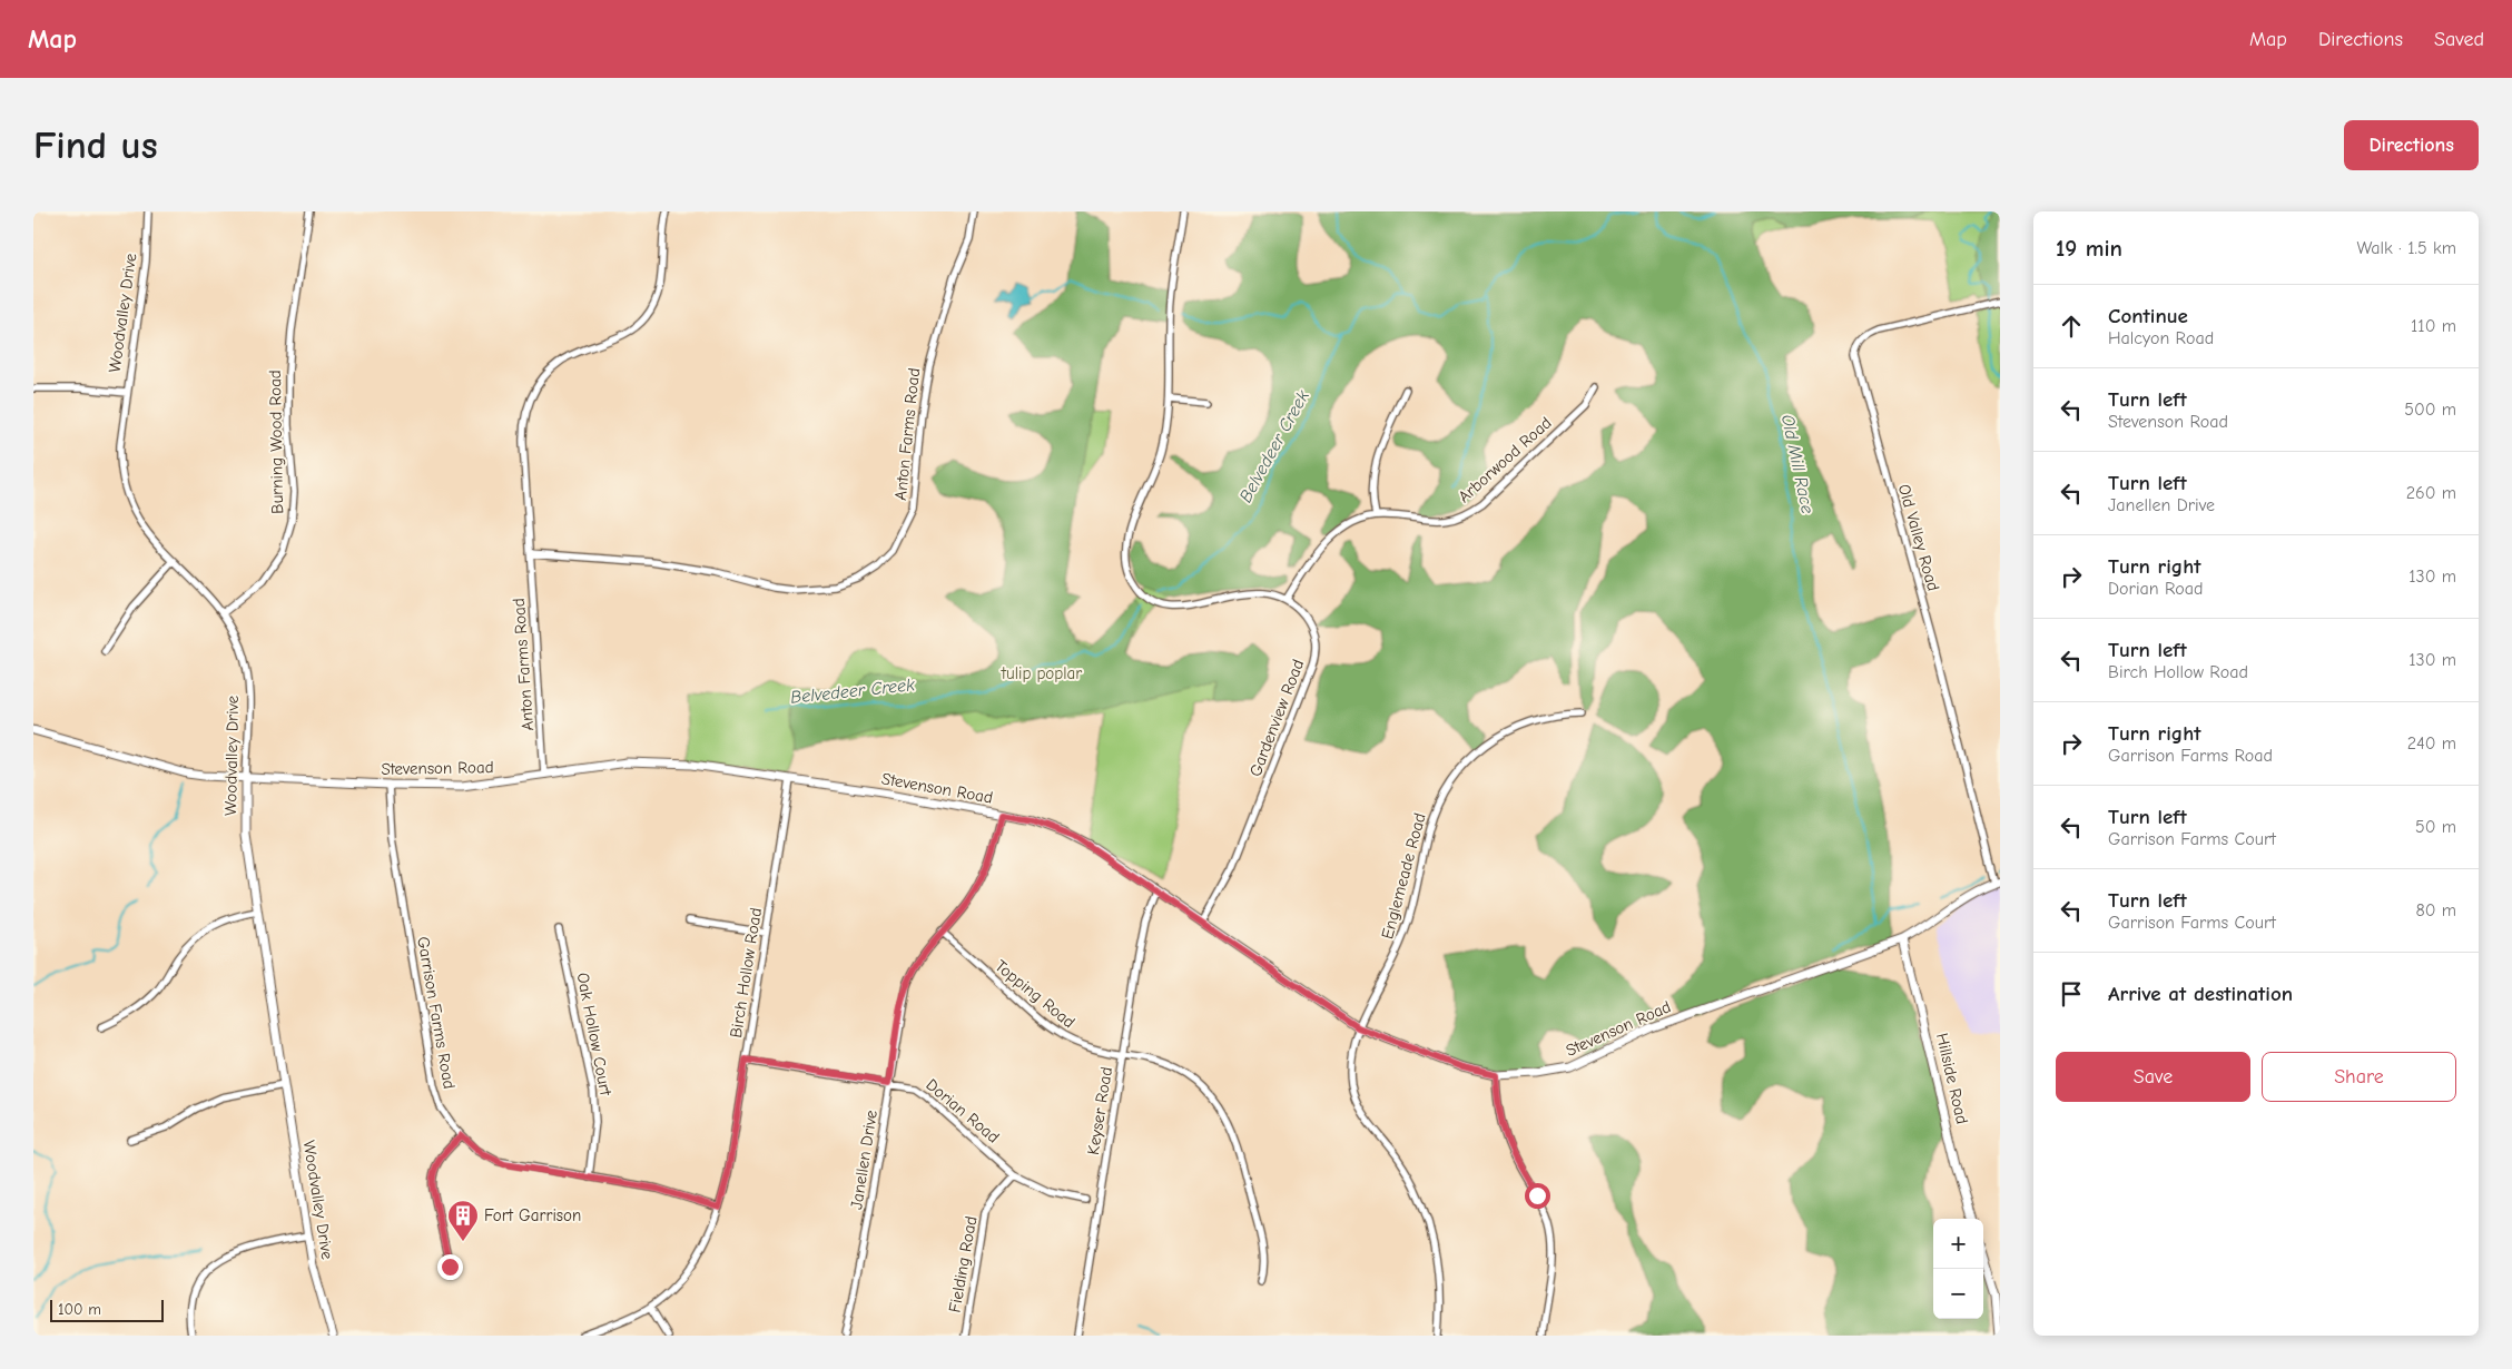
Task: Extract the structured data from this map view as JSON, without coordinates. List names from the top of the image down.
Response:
{
  "streets": {
    "street": [
      "Woodvalley Drive",
      "Anton Farms Road",
      "Burning Wood Road",
      "Arborwood Road",
      "Old Valley Road",
      "Gardenview Road",
      "Stevenson Road",
      "Englemeade Road",
      "Birch Hollow Road",
      "Topping Road",
      "Garrison Farms Road",
      "Oak Hollow Court",
      "Hillside Road",
      "Dorian Road",
      "Keyser Road",
      "Janellen Drive",
      "Fielding Road"
    ]
  },
  "crossings": [
    ["Woodvalley Drive", "Burning Wood Road"],
    ["Woodvalley Drive", "Stevenson Road"],
    ["Anton Farms Road", "Stevenson Road"],
    ["Arborwood Road", "Gardenview Road"],
    ["Old Valley Road", "Stevenson Road"],
    ["Gardenview Road", "Stevenson Road"],
    ["Stevenson Road", "Englemeade Road"],
    ["Stevenson Road", "Birch Hollow Road"],
    ["Stevenson Road", "Garrison Farms Road"],
    ["Stevenson Road", "Hillside Road"],
    ["Stevenson Road", "Keyser Road"],
    ["Stevenson Road", "Janellen Drive"],
    ["Birch Hollow Road", "Garrison Farms Road"],
    ["Birch Hollow Road", "Dorian Road"],
    ["Topping Road", "Keyser Road"],
    ["Topping Road", "Janellen Drive"],
    ["Garrison Farms Road", "Oak Hollow Court"],
    ["Dorian Road", "Janellen Drive"],
    ["Dorian Road", "Fielding Road"]
  ],
  "water": ["Belvedeer Creek", "Old Mill Race"],
  "parks": ["tulip poplar"],
  "places": {
    "building": ["Fort Garrison"]
  },
  "scale_bar": "100 m",
  "page": {
    "header": "Map",
    "nav": ["Map", "Directions", "Saved"],
    "buttons": [
      "Directions",
      ["Save", "Share"]
    ],
    "title": "Find us",
    "heading": ["19 min", "Walk · 1.5 km"],
    "list": [
      ["Continue", "Halcyon Road", "110 m"],
      ["Turn left", "Stevenson Road", "500 m"],
      ["Turn left", "Janellen Drive", "260 m"],
      ["Turn right", "Dorian Road", "130 m"],
      ["Turn left", "Birch Hollow Road", "130 m"],
      ["Turn right", "Garrison Farms Road", "240 m"],
      ["Turn left", "Garrison Farms Court", "50 m"],
      ["Turn left", "Garrison Farms Court", "80 m"],
      "Arrive at destination"
    ],
    "map_buttons": ["+", "−"],
    "scale": "100 m"
  }
}
